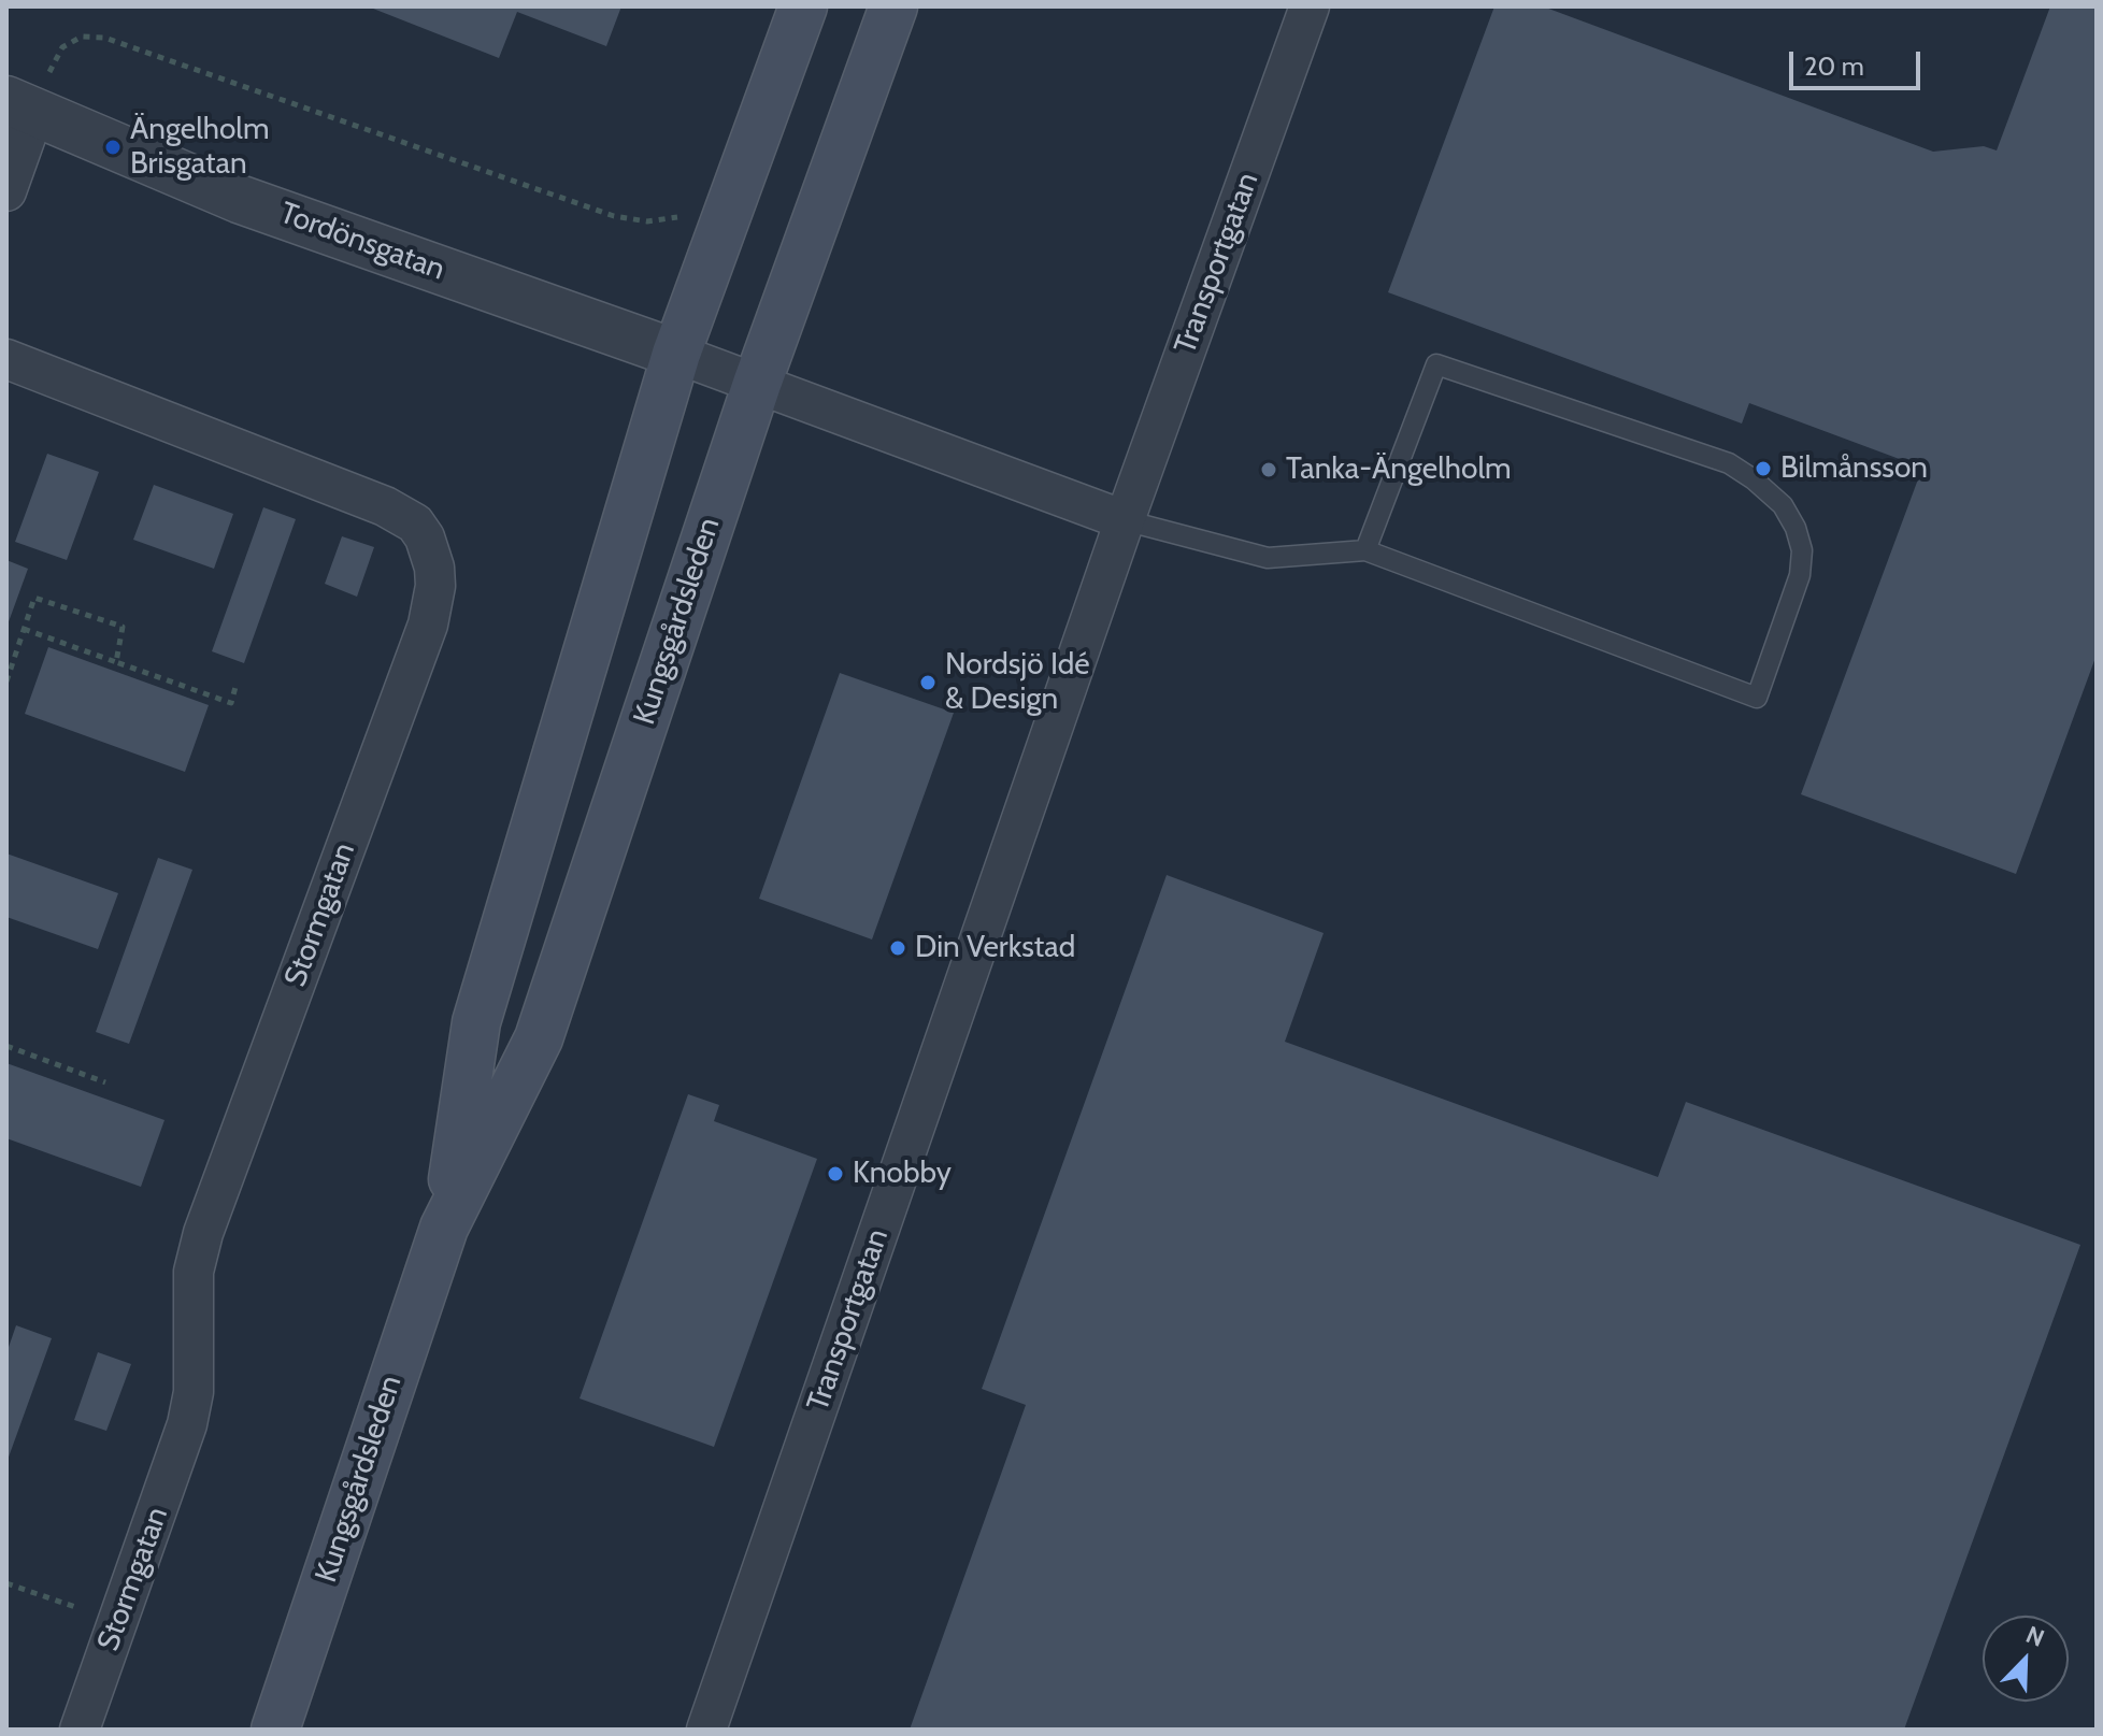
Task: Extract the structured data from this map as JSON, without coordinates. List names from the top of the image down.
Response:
{
  "streets": {
    "main road": ["Kungsgårdsleden"],
    "street": ["Tordönsgatan", "Transportgatan", "Stormgatan"]
  },
  "crossings": [
    ["Tordönsgatan", "Kungsgårdsleden"]
  ],
  "places": [
    "Ängelholm Brisgatan",
    "Bilmånsson",
    "Tanka-Ängelholm",
    "Nordsjö Idé & Design",
    "Din Verkstad",
    "Knobby"
  ],
  "scale_bar": "20 m",
  "north": "top right"
}
